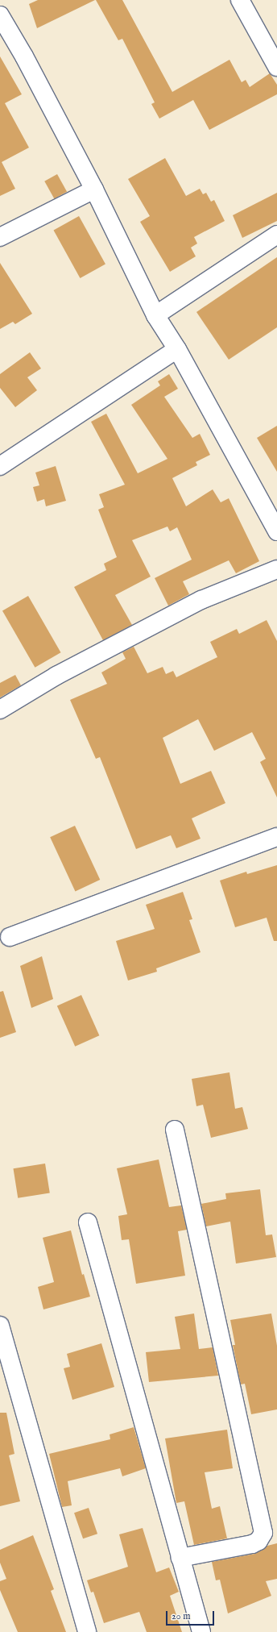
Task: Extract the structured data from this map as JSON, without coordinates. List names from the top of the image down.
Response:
{
  "scale_bar": "20 m"
}
